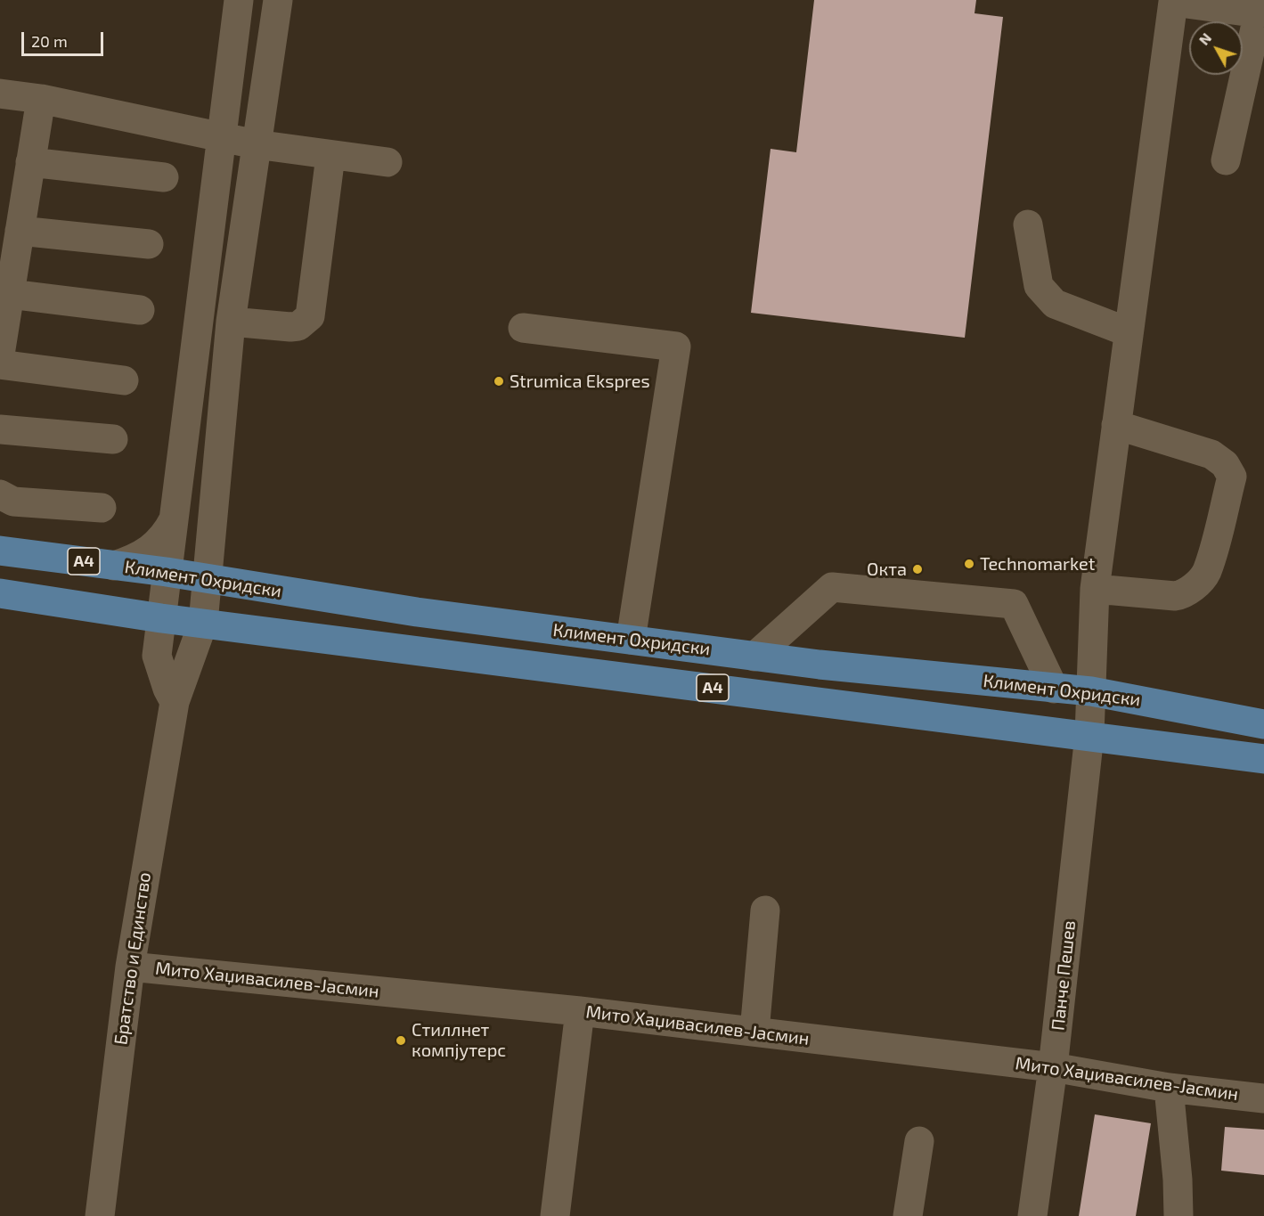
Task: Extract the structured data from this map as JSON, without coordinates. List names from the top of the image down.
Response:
{
  "streets": {
    "main road": ["A4", "Климент Охридски"],
    "street": ["Братство и Единство", "Панче Пешев", "Мито Хаџивасилев-Јасмин"]
  },
  "crossings": [
    ["A4", "Братство и Единство"],
    ["A4", "Панче Пешев"],
    ["Климент Охридски", "Братство и Единство"],
    ["Климент Охридски", "Панче Пешев"],
    ["Братство и Единство", "Мито Хаџивасилев-Јасмин"],
    ["Панче Пешев", "Мито Хаџивасилев-Јасмин"]
  ],
  "places": [
    "Strumica Ekspres",
    "Technomarket",
    "Окта",
    "Стиллнет компјутерс"
  ],
  "scale_bar": "20 m",
  "north": "top left"
}
